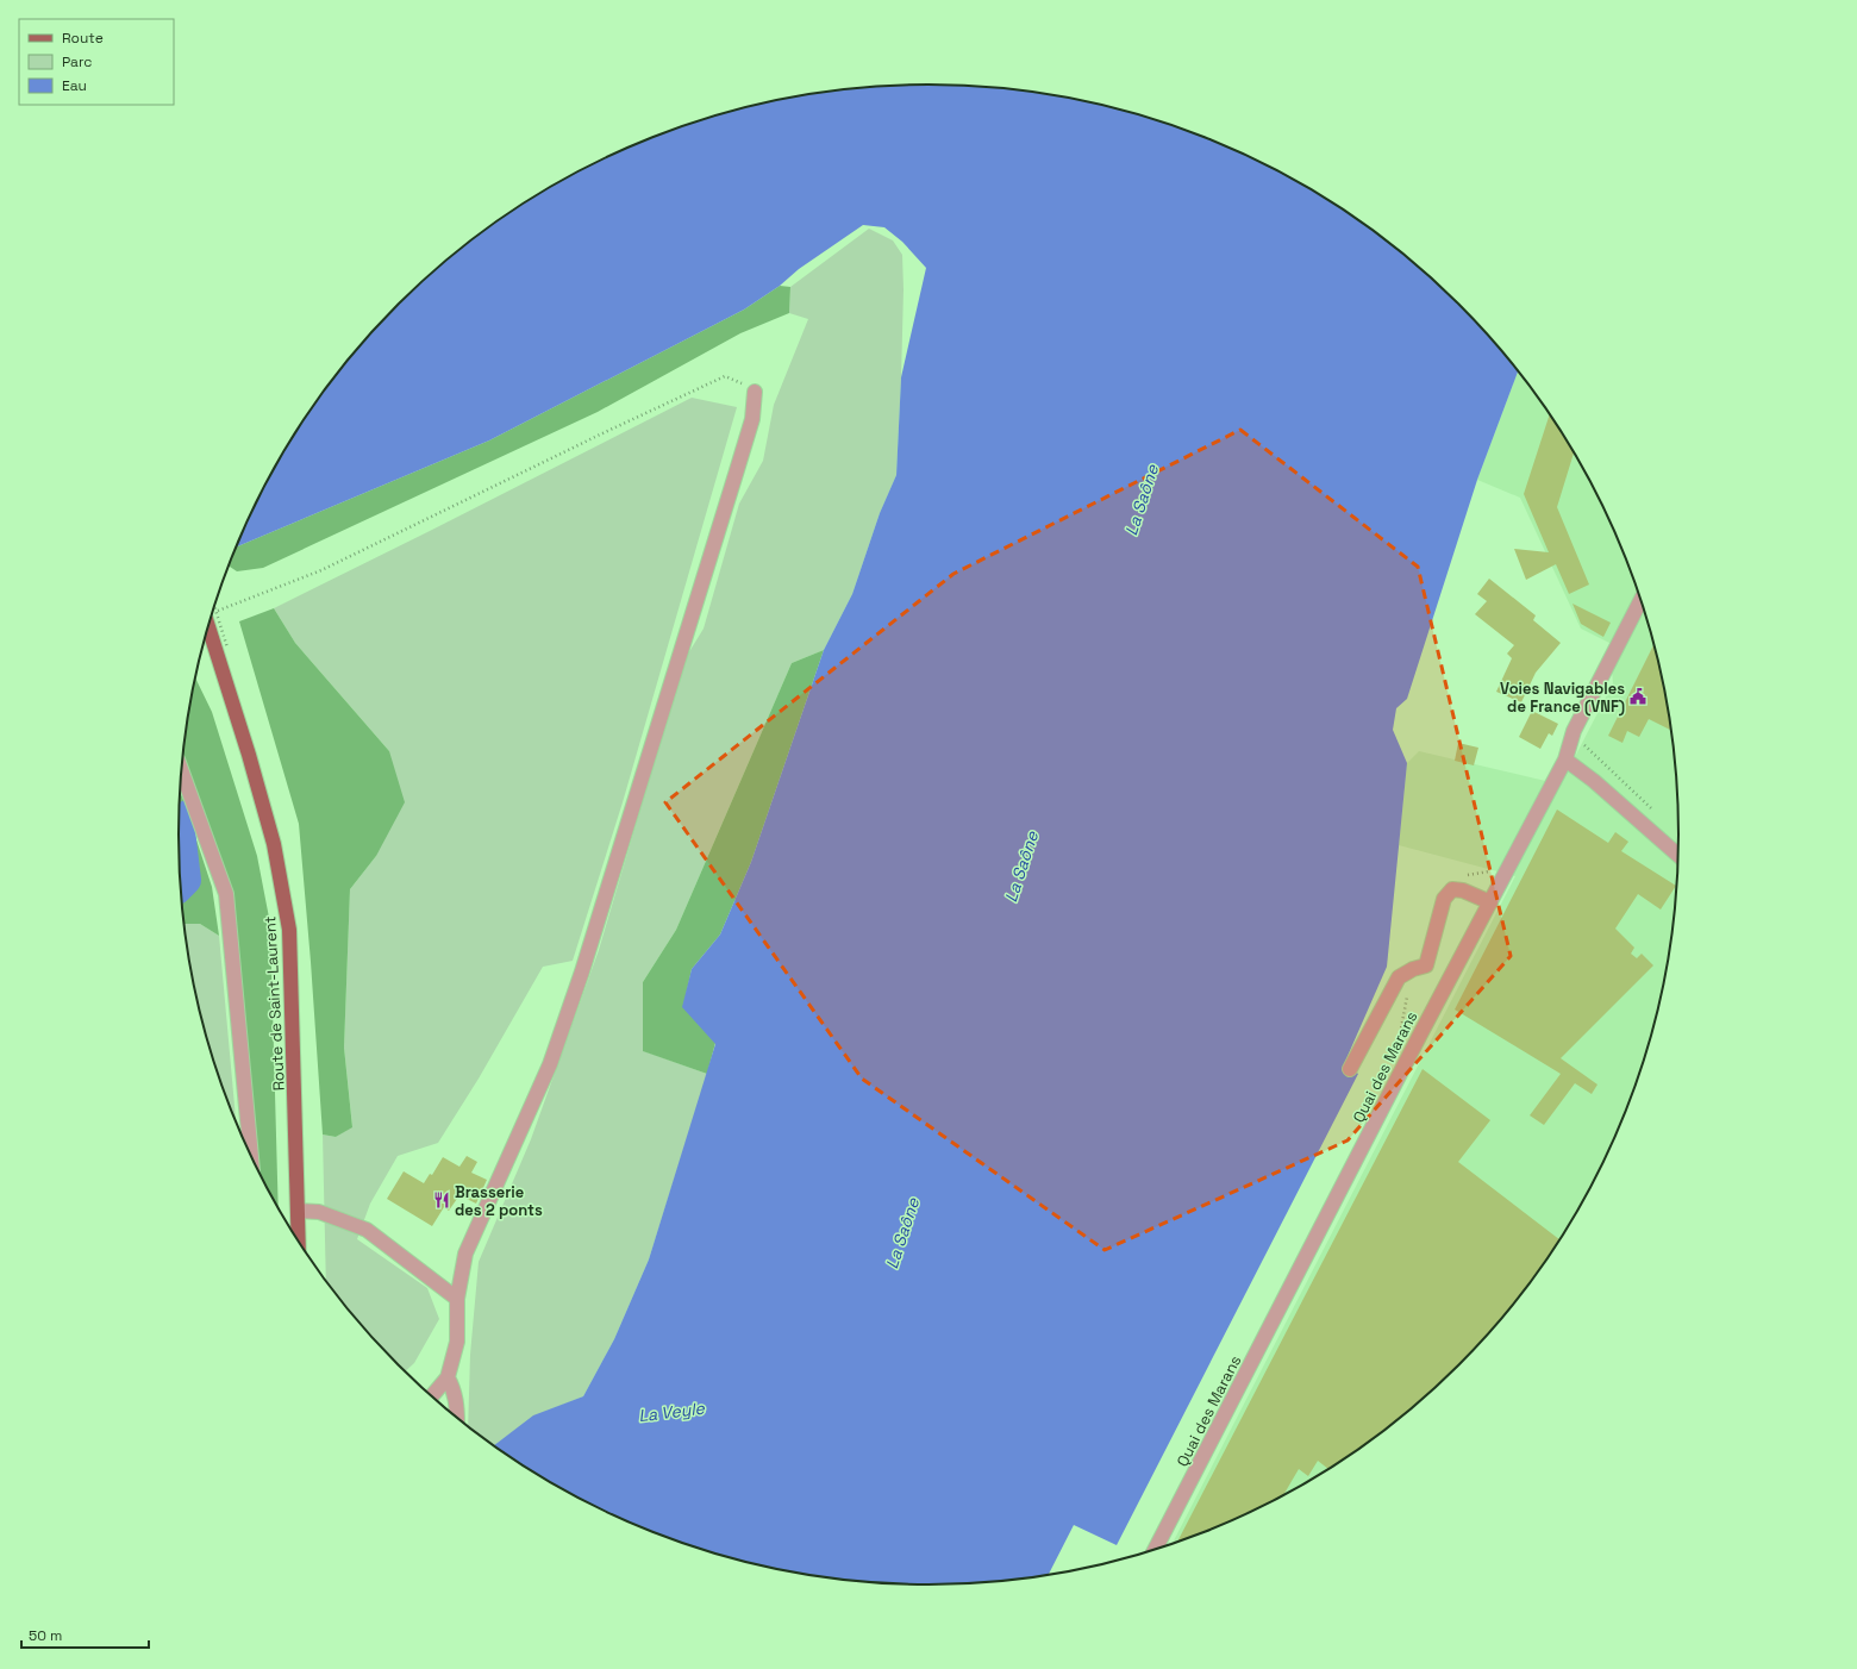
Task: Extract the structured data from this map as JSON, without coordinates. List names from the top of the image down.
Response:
{
  "streets": {
    "main road": ["Route de Saint-Laurent"],
    "street": ["Quai des Marans"]
  },
  "water": ["La Saône", "La Veyle"],
  "places": {
    "public building": ["Voies Navigables de France (VNF)"],
    "restaurant": ["Brasserie des 2 ponts"]
  },
  "legend": ["Route", "Parc", "Eau"],
  "scale_bar": "50 m"
}
